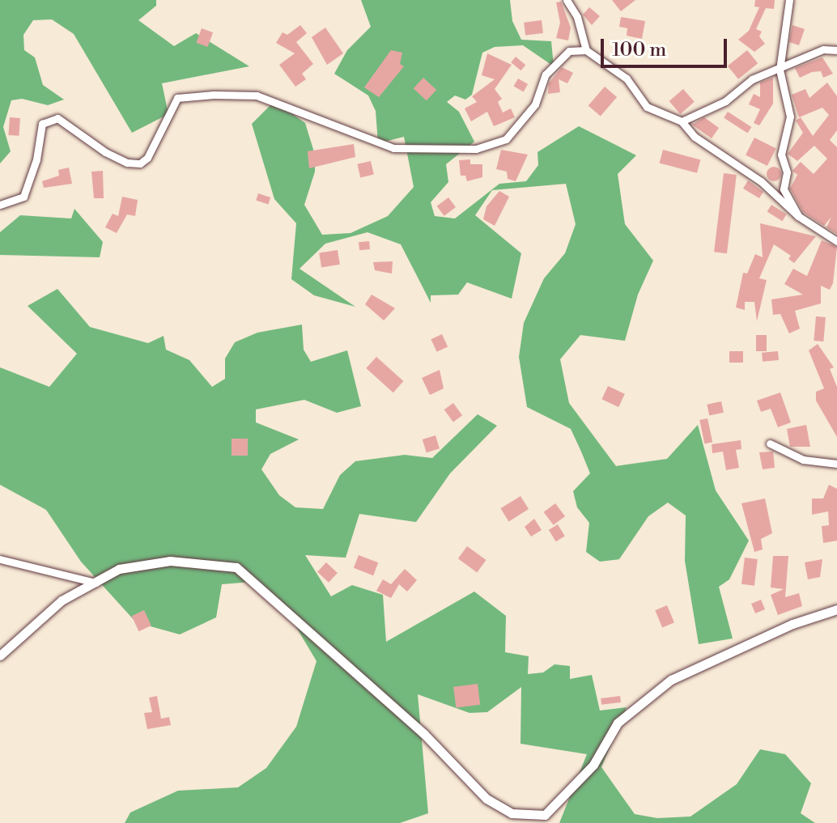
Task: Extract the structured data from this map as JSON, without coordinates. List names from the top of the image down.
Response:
{
  "scale_bar": "100 m"
}
